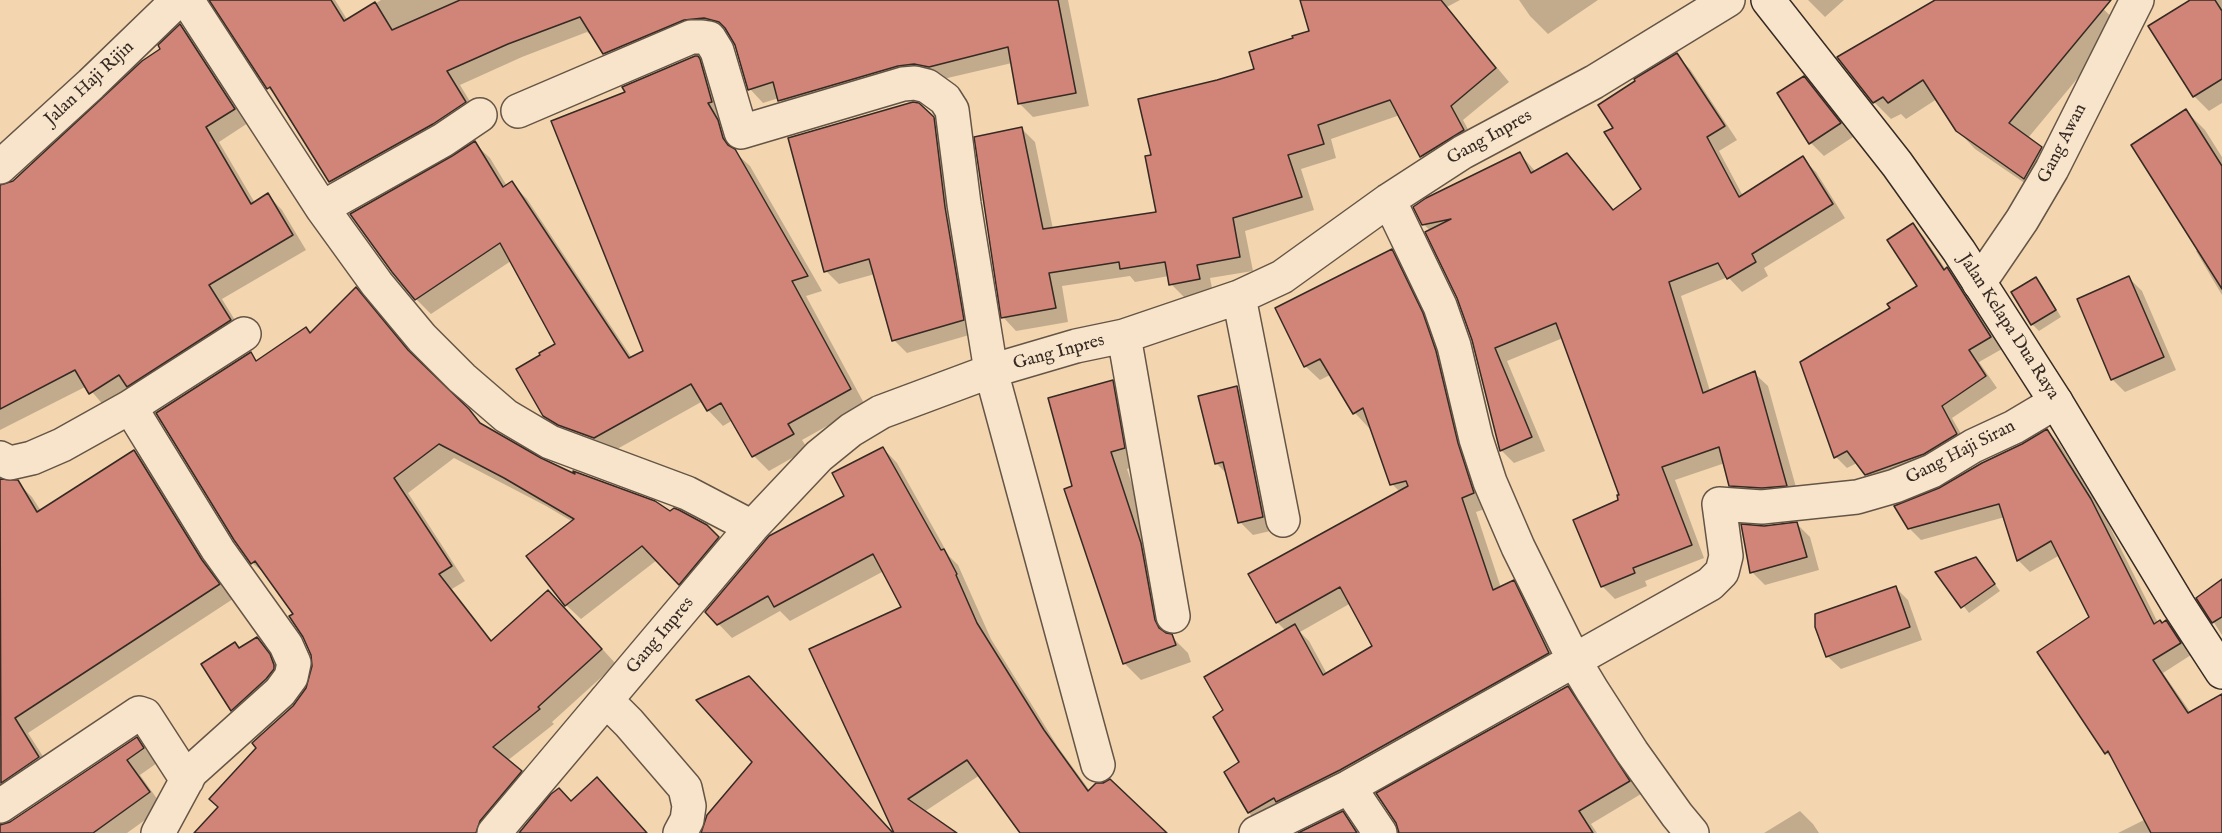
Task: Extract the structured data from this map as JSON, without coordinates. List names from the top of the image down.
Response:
{
  "streets": {
    "street": [
      "Jalan Haji Rijin",
      "Gang Inpres",
      "Gang Awan",
      "Jalan Kelapa Dua Raya",
      "Gang Haji Siran"
    ]
  },
  "crossings": [
    ["Gang Awan", "Jalan Kelapa Dua Raya"],
    ["Jalan Kelapa Dua Raya", "Gang Haji Siran"]
  ]
}
